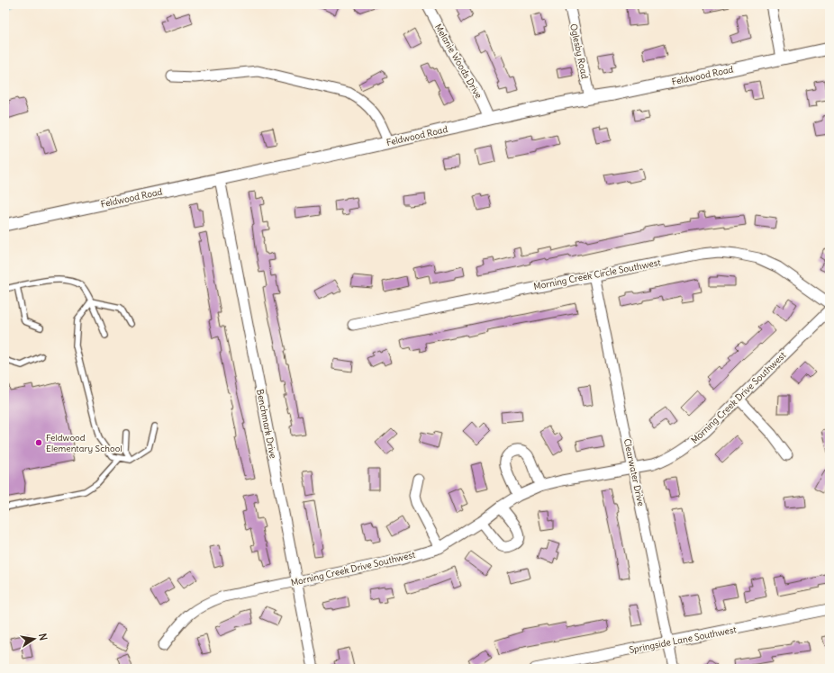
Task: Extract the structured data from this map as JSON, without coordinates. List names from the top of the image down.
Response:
{
  "streets": {
    "street": [
      "Oglesby Road",
      "Melanie Woods Drive",
      "Feldwood Road",
      "Morning Creek Circle Southwest",
      "Morning Creek Drive Southwest",
      "Benchmark Drive",
      "Clearwater Drive",
      "Springside Lane Southwest"
    ]
  },
  "crossings": [
    ["Oglesby Road", "Feldwood Road"],
    ["Melanie Woods Drive", "Feldwood Road"],
    ["Feldwood Road", "Benchmark Drive"],
    ["Morning Creek Circle Southwest", "Clearwater Drive"],
    ["Morning Creek Drive Southwest", "Benchmark Drive"],
    ["Morning Creek Drive Southwest", "Clearwater Drive"],
    ["Clearwater Drive", "Springside Lane Southwest"]
  ],
  "places": ["Feldwood Elementary School"],
  "north": "right"
}
